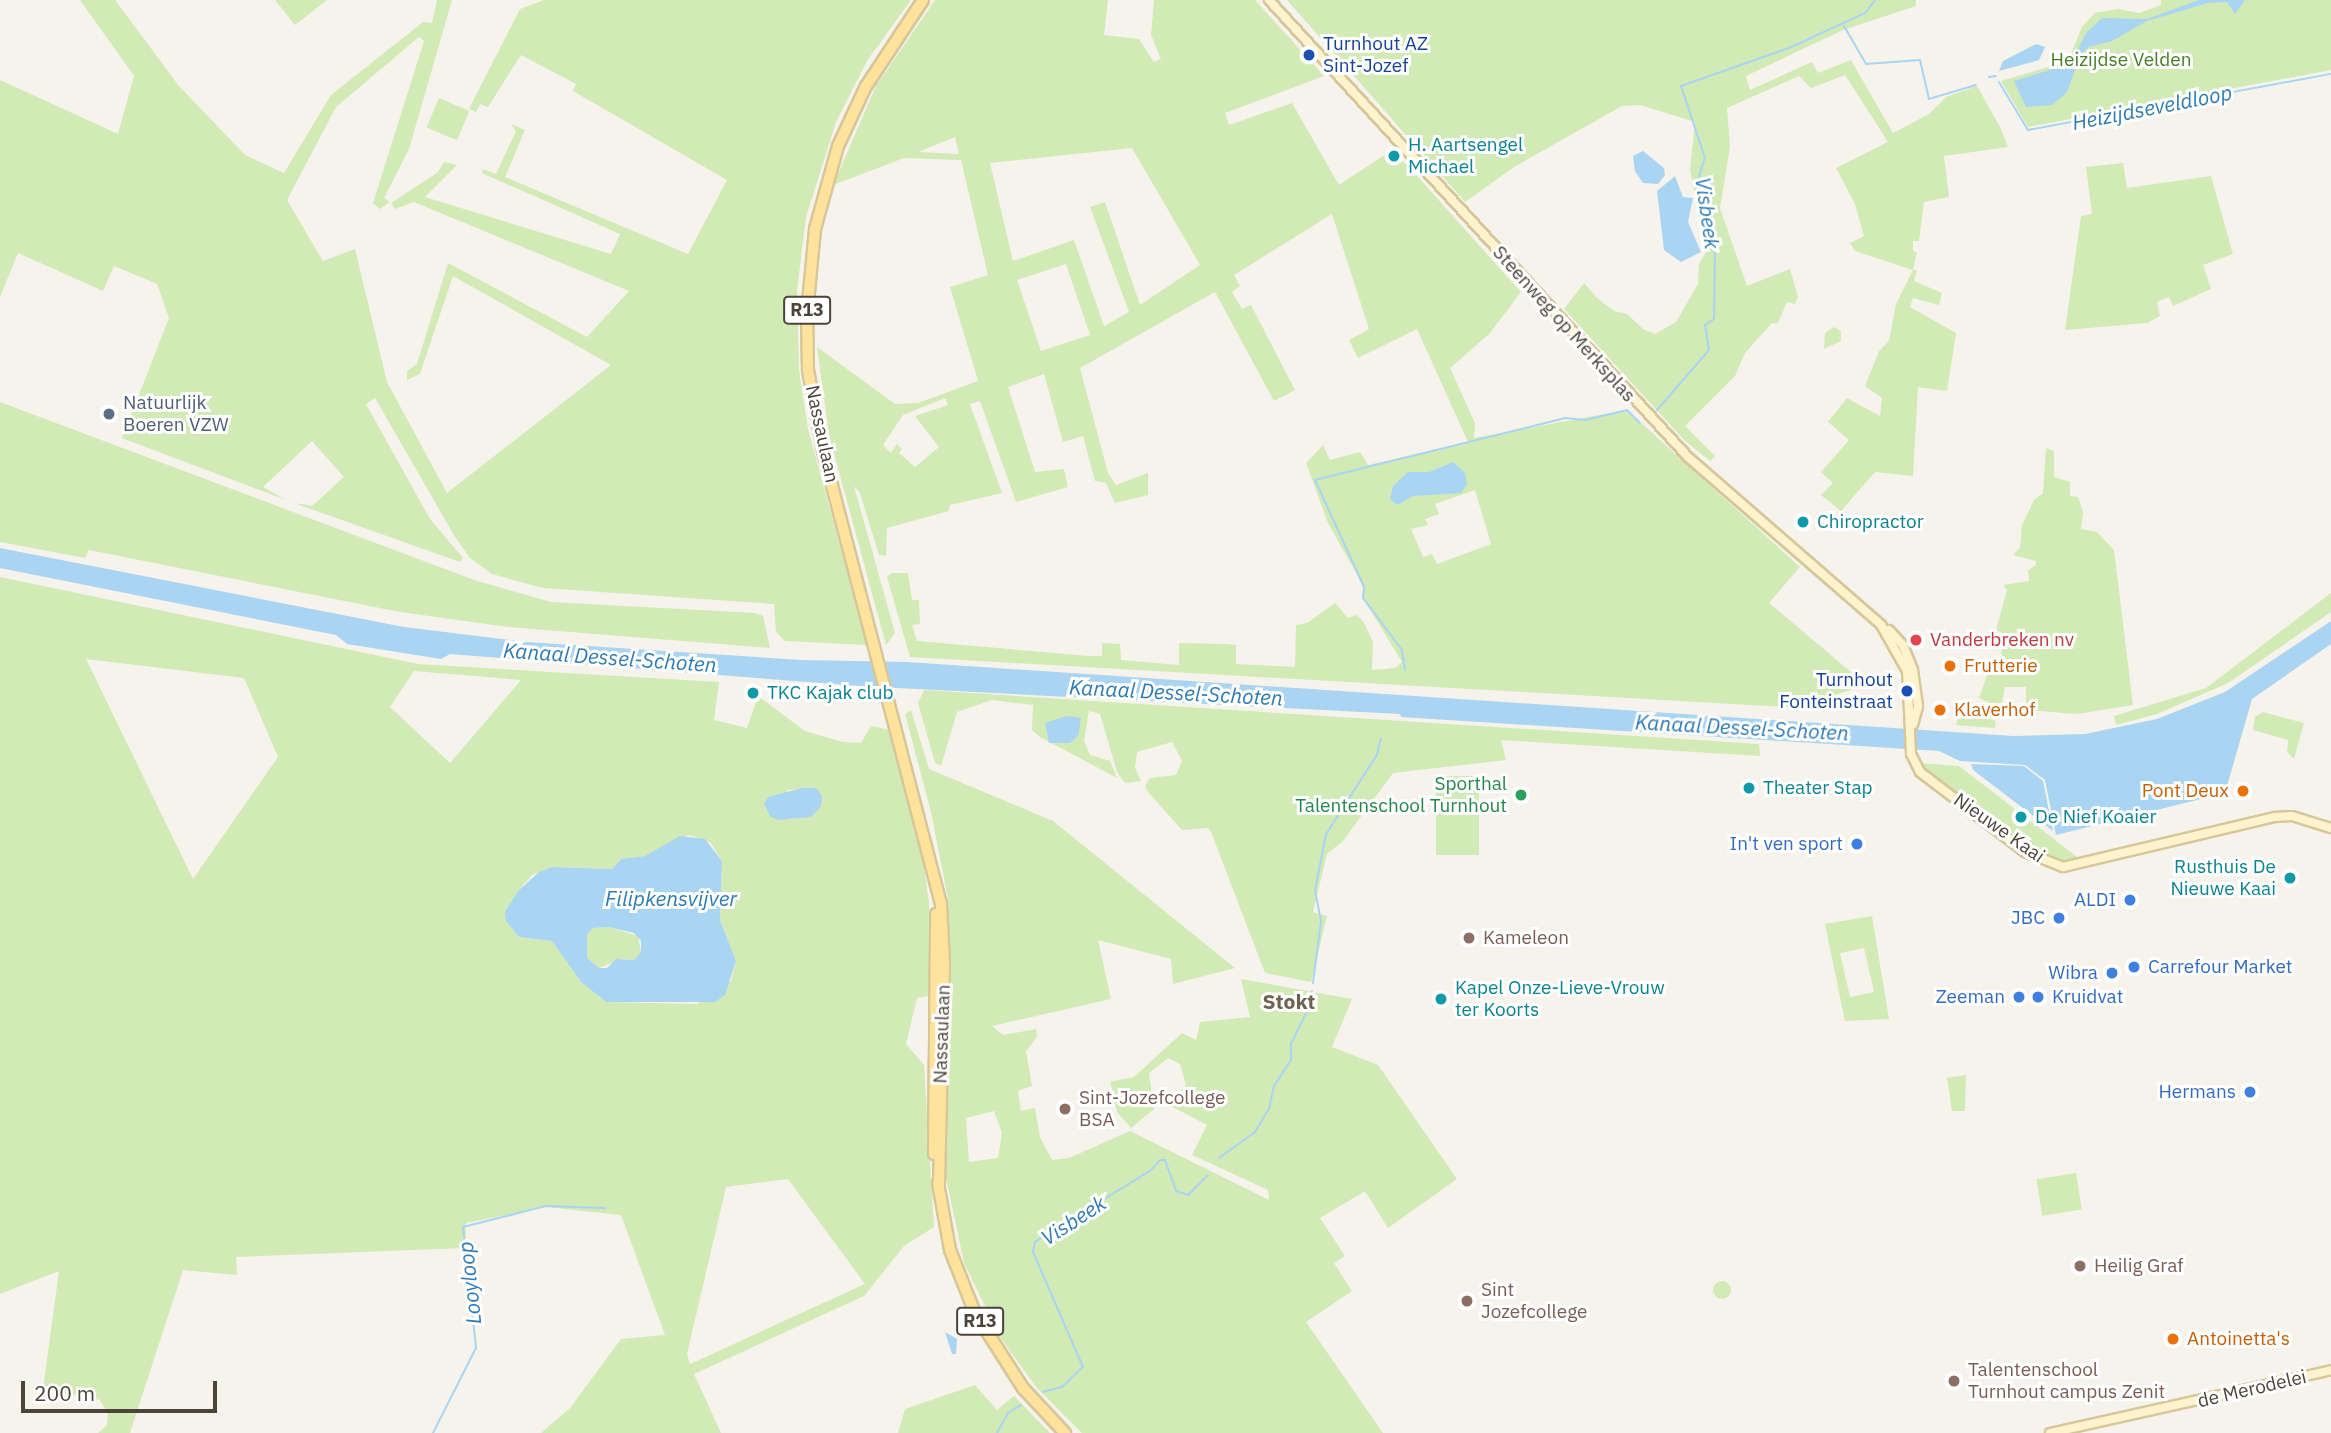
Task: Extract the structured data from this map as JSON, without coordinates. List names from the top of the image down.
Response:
{
  "streets": {
    "main road": ["R13", "Nassaulaan"],
    "street": ["Steenweg op Merksplas", "Nieuwe Kaai", "de Merodelei"]
  },
  "crossings": [
    ["Steenweg op Merksplas", "Nieuwe Kaai"]
  ],
  "districts": ["Stokt"],
  "water": [
    "Heizijdseveldloop",
    "Visbeek",
    "Kanaal Dessel-Schoten",
    "Filipkensvijver",
    "Looyloop"
  ],
  "parks": ["Heizijdse Velden"],
  "places": [
    "Turnhout AZ Sint-Jozef",
    "H. Aartsengel Michael",
    "Natuurlijk Boeren VZW",
    "Chiropractor",
    "Vanderbreken nv",
    "Frutterie",
    "Turnhout Fonteinstraat",
    "TKC Kajak club",
    "Klaverhof",
    "Theater Stap",
    "Pont Deux",
    "Sporthal Talentenschool Turnhout",
    "De Nief Koaier",
    "In't ven sport",
    "Rusthuis De Nieuwe Kaai",
    "ALDI",
    "JBC",
    "Kameleon",
    "Carrefour Market",
    "Wibra",
    "Zeeman",
    "Kruidvat",
    "Kapel Onze-Lieve-Vrouw ter Koorts",
    "Hermans",
    "Sint-Jozefcollege BSA",
    "Heilig Graf",
    "Sint Jozefcollege",
    "Antoinetta's",
    "Talentenschool Turnhout campus Zenit"
  ],
  "scale_bar": "200 m"
}
